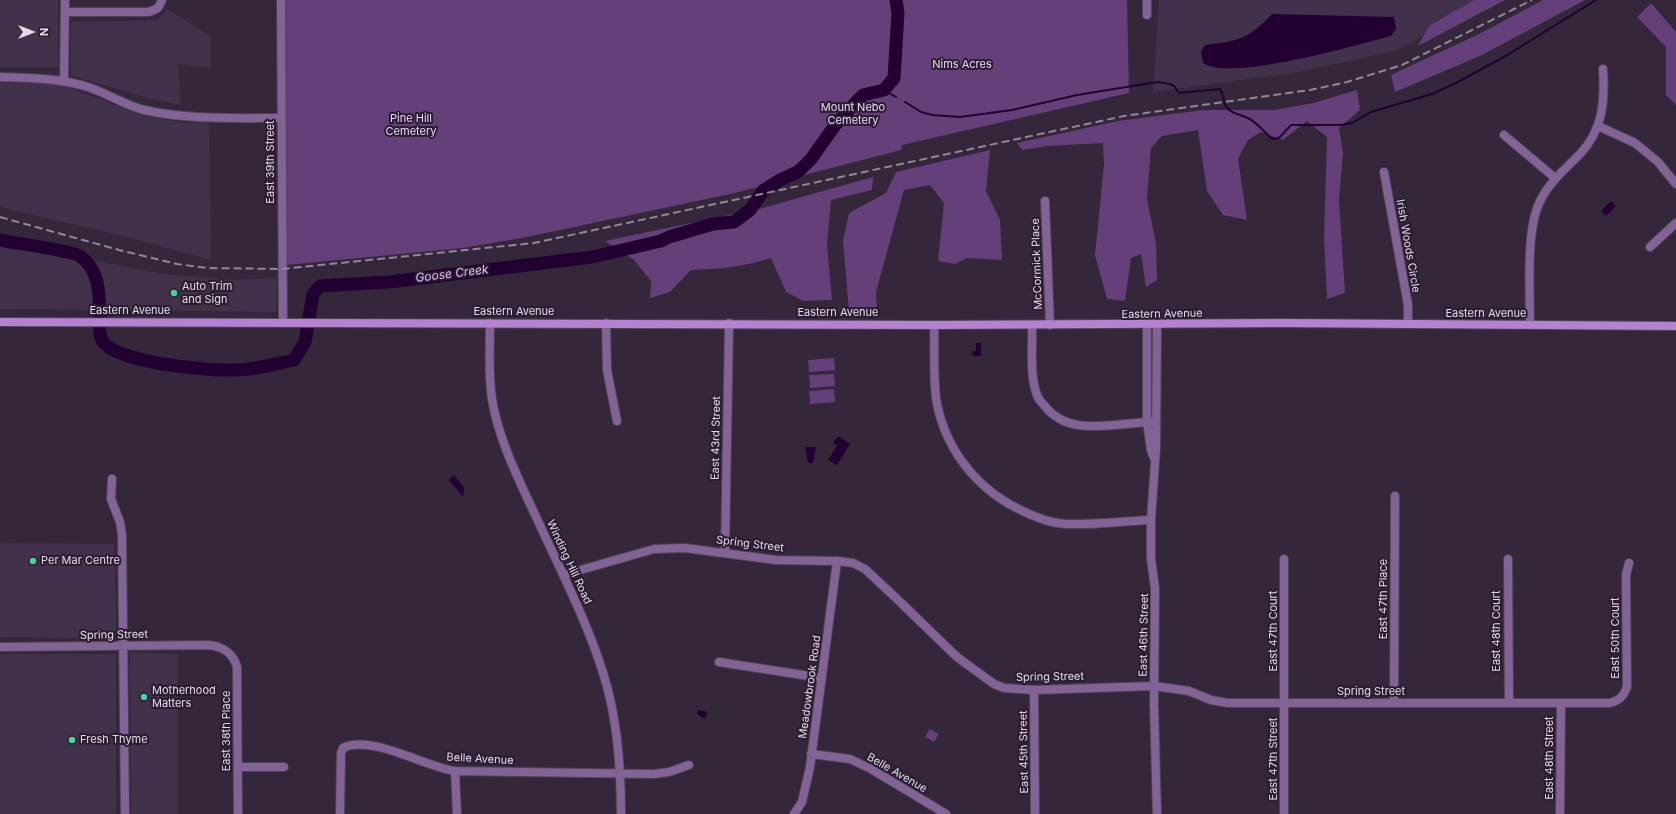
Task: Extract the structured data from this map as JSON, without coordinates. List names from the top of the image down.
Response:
{
  "streets": {
    "main road": ["Eastern Avenue"],
    "street": [
      "East 39th Street",
      "Irish Woods Circle",
      "McCormick Place",
      "East 43rd Street",
      "Spring Street",
      "Winding Hill Road",
      "East 47th Place",
      "East 47th Court",
      "East 48th Court",
      "East 46th Street",
      "East 50th Court",
      "Meadowbrook Road",
      "East 38th Place",
      "East 45th Street",
      "East 48th Street",
      "Belle Avenue",
      "East 47th Street"
    ]
  },
  "crossings": [
    ["East 39th Street", "Eastern Avenue"],
    ["Irish Woods Circle", "Eastern Avenue"],
    ["McCormick Place", "Eastern Avenue"],
    ["Eastern Avenue", "East 43rd Street"],
    ["Eastern Avenue", "Winding Hill Road"],
    ["Eastern Avenue", "East 46th Street"],
    ["East 43rd Street", "Spring Street"],
    ["Spring Street", "Winding Hill Road"],
    ["Spring Street", "East 47th Place"],
    ["Spring Street", "East 47th Court"],
    ["Spring Street", "East 48th Court"],
    ["Spring Street", "East 46th Street"],
    ["Spring Street", "East 50th Court"],
    ["Spring Street", "Meadowbrook Road"],
    ["Spring Street", "East 38th Place"],
    ["Spring Street", "East 45th Street"],
    ["Spring Street", "East 48th Street"],
    ["Spring Street", "East 47th Street"],
    ["Winding Hill Road", "Belle Avenue"],
    ["East 47th Court", "East 47th Street"],
    ["East 50th Court", "East 48th Street"],
    ["Meadowbrook Road", "Belle Avenue"]
  ],
  "water": ["Goose Creek"],
  "parks": ["Nims Acres", "Mount Nebo Cemetery", "Pine Hill Cemetery"],
  "places": [
    "Auto Trim and Sign",
    "Per Mar Centre",
    "Motherhood Matters",
    "Fresh Thyme"
  ],
  "north": "right"
}
